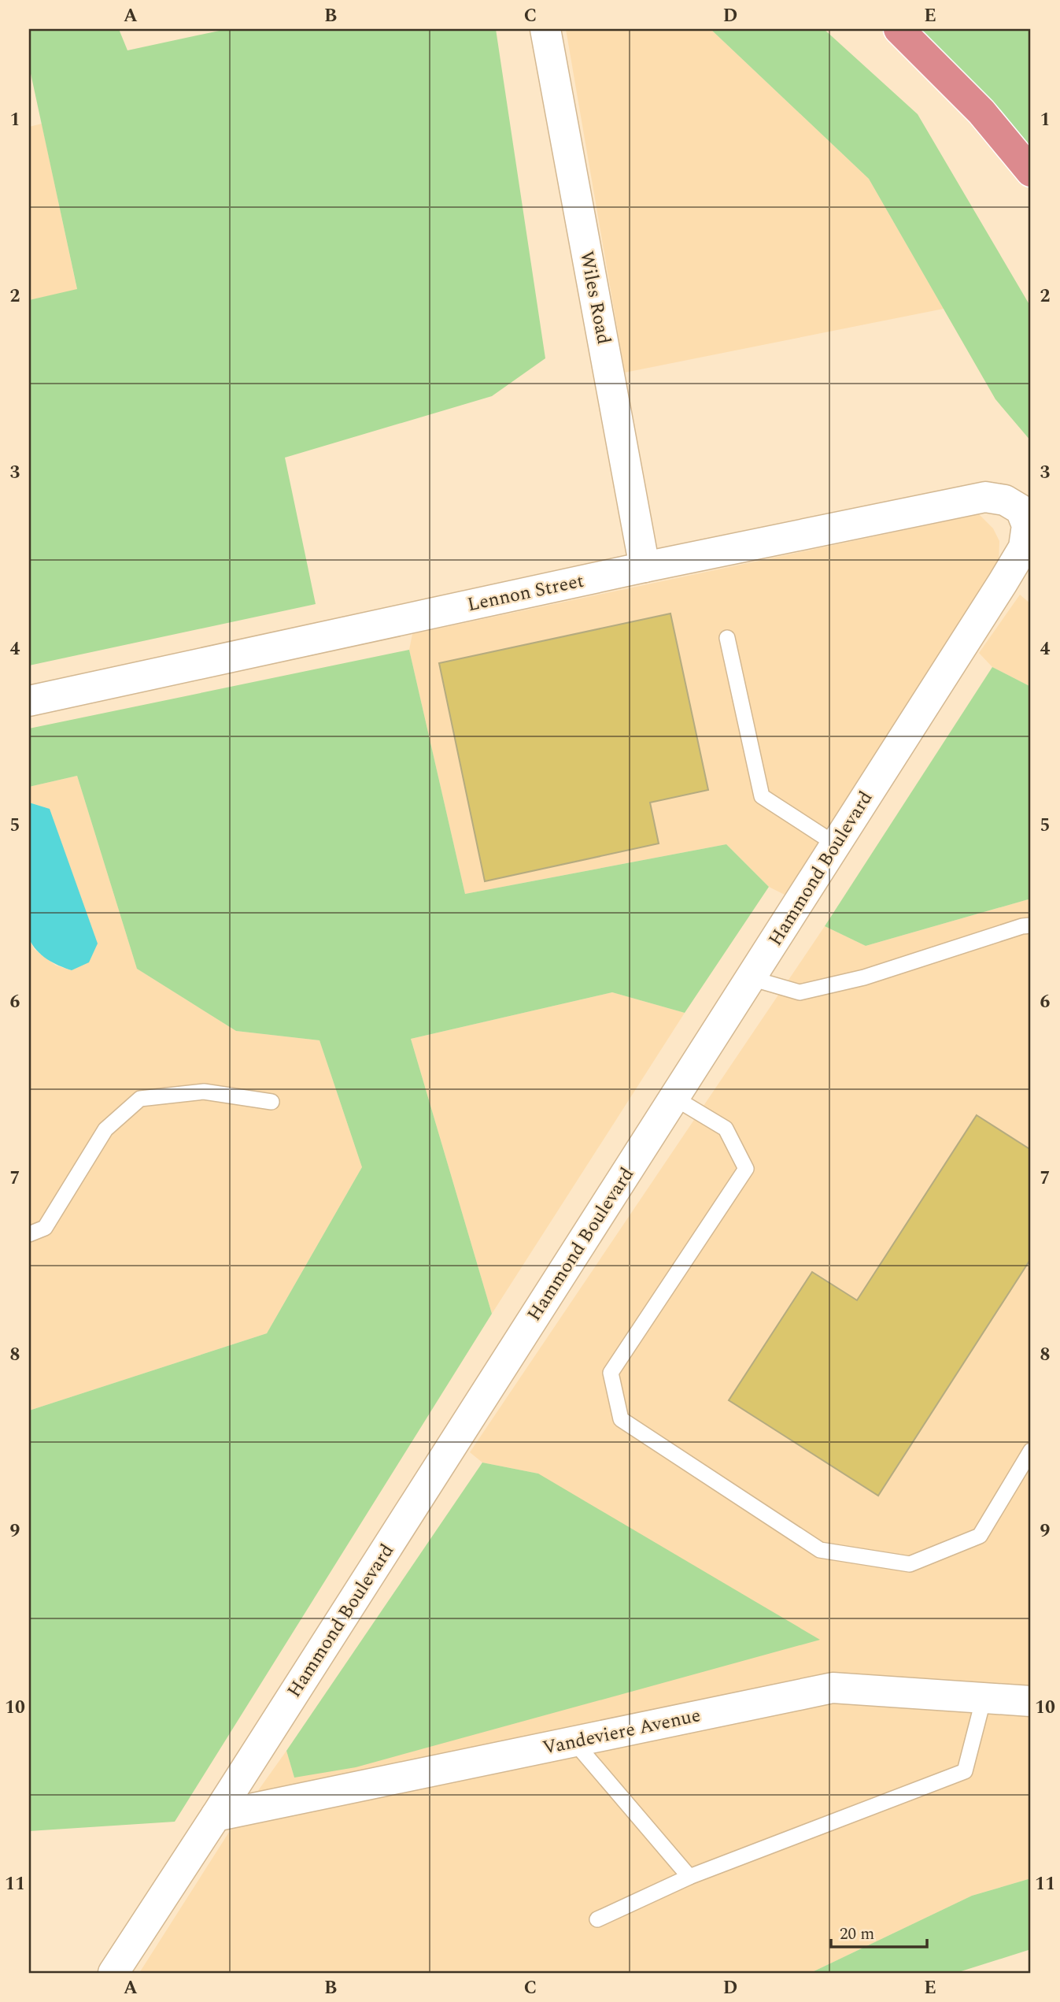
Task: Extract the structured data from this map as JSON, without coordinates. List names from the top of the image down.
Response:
{
  "streets": {
    "street": [
      "Wiles Road",
      "Lennon Street",
      "Hammond Boulevard",
      "Vandeviere Avenue"
    ]
  },
  "crossings": [
    ["Wiles Road", "Lennon Street"],
    ["Lennon Street", "Hammond Boulevard"],
    ["Hammond Boulevard", "Vandeviere Avenue"]
  ],
  "scale_bar": "20 m",
  "grid": {
    "columns": [
      "A",
      "B",
      "C",
      "D",
      "E"
    ],
    "rows": [
      "1",
      "2",
      "3",
      "4",
      "5",
      "6",
      "7",
      "8",
      "9",
      "10",
      "11"
    ]
  }
}
